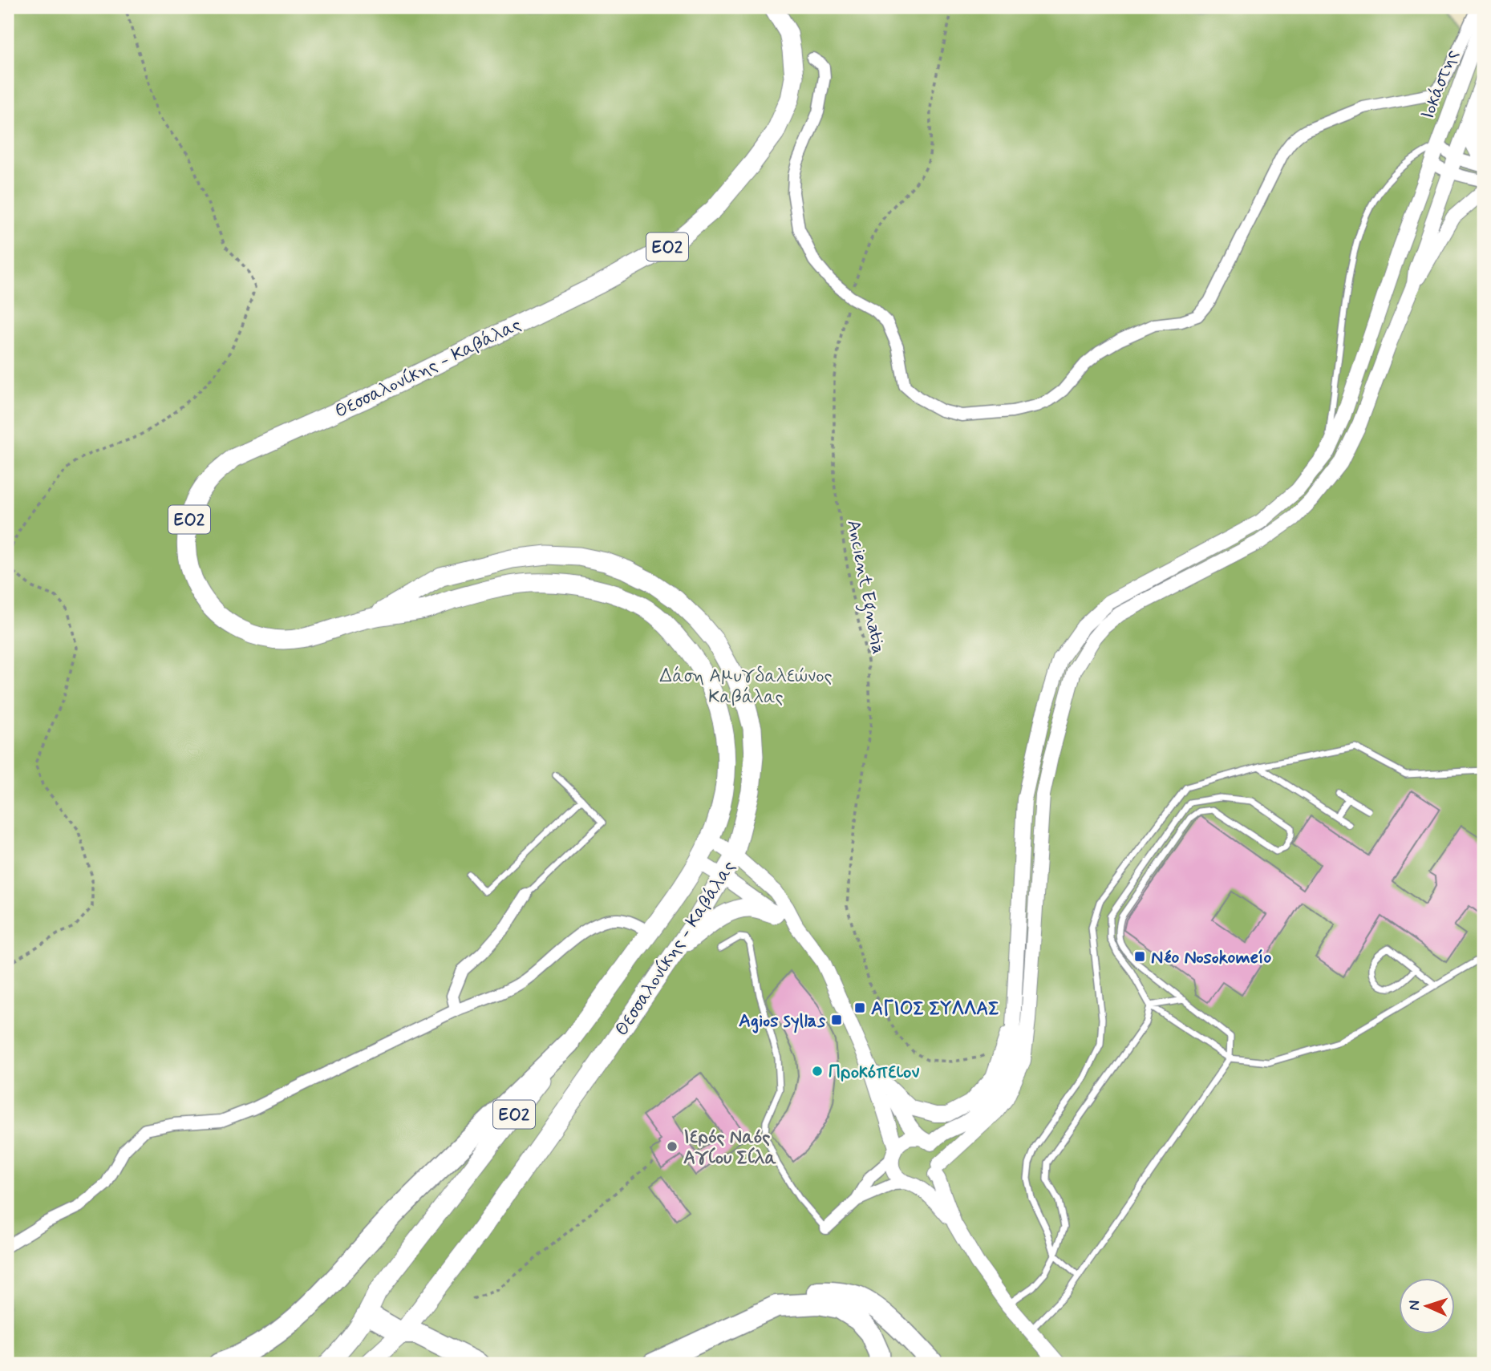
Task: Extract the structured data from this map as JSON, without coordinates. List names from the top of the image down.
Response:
{
  "streets": {
    "main road": ["ΕΟ2", "Θεσσαλονίκης - Καβάλας"],
    "street": ["Ιοκάστης"],
    "path": ["Ancient Egnatia"]
  },
  "parks": ["Δάση Αμυγδαλεώνος Καβάλας"],
  "places": {
    "transit": ["Néo Nosokomeío", "ΑΓΙΟΣ ΣΥΛΛΑΣ", "Agios syllas"],
    "other": ["Προκόπειον", "Ιερός Ναός Αγίου Σίλα"]
  },
  "north": "left"
}
